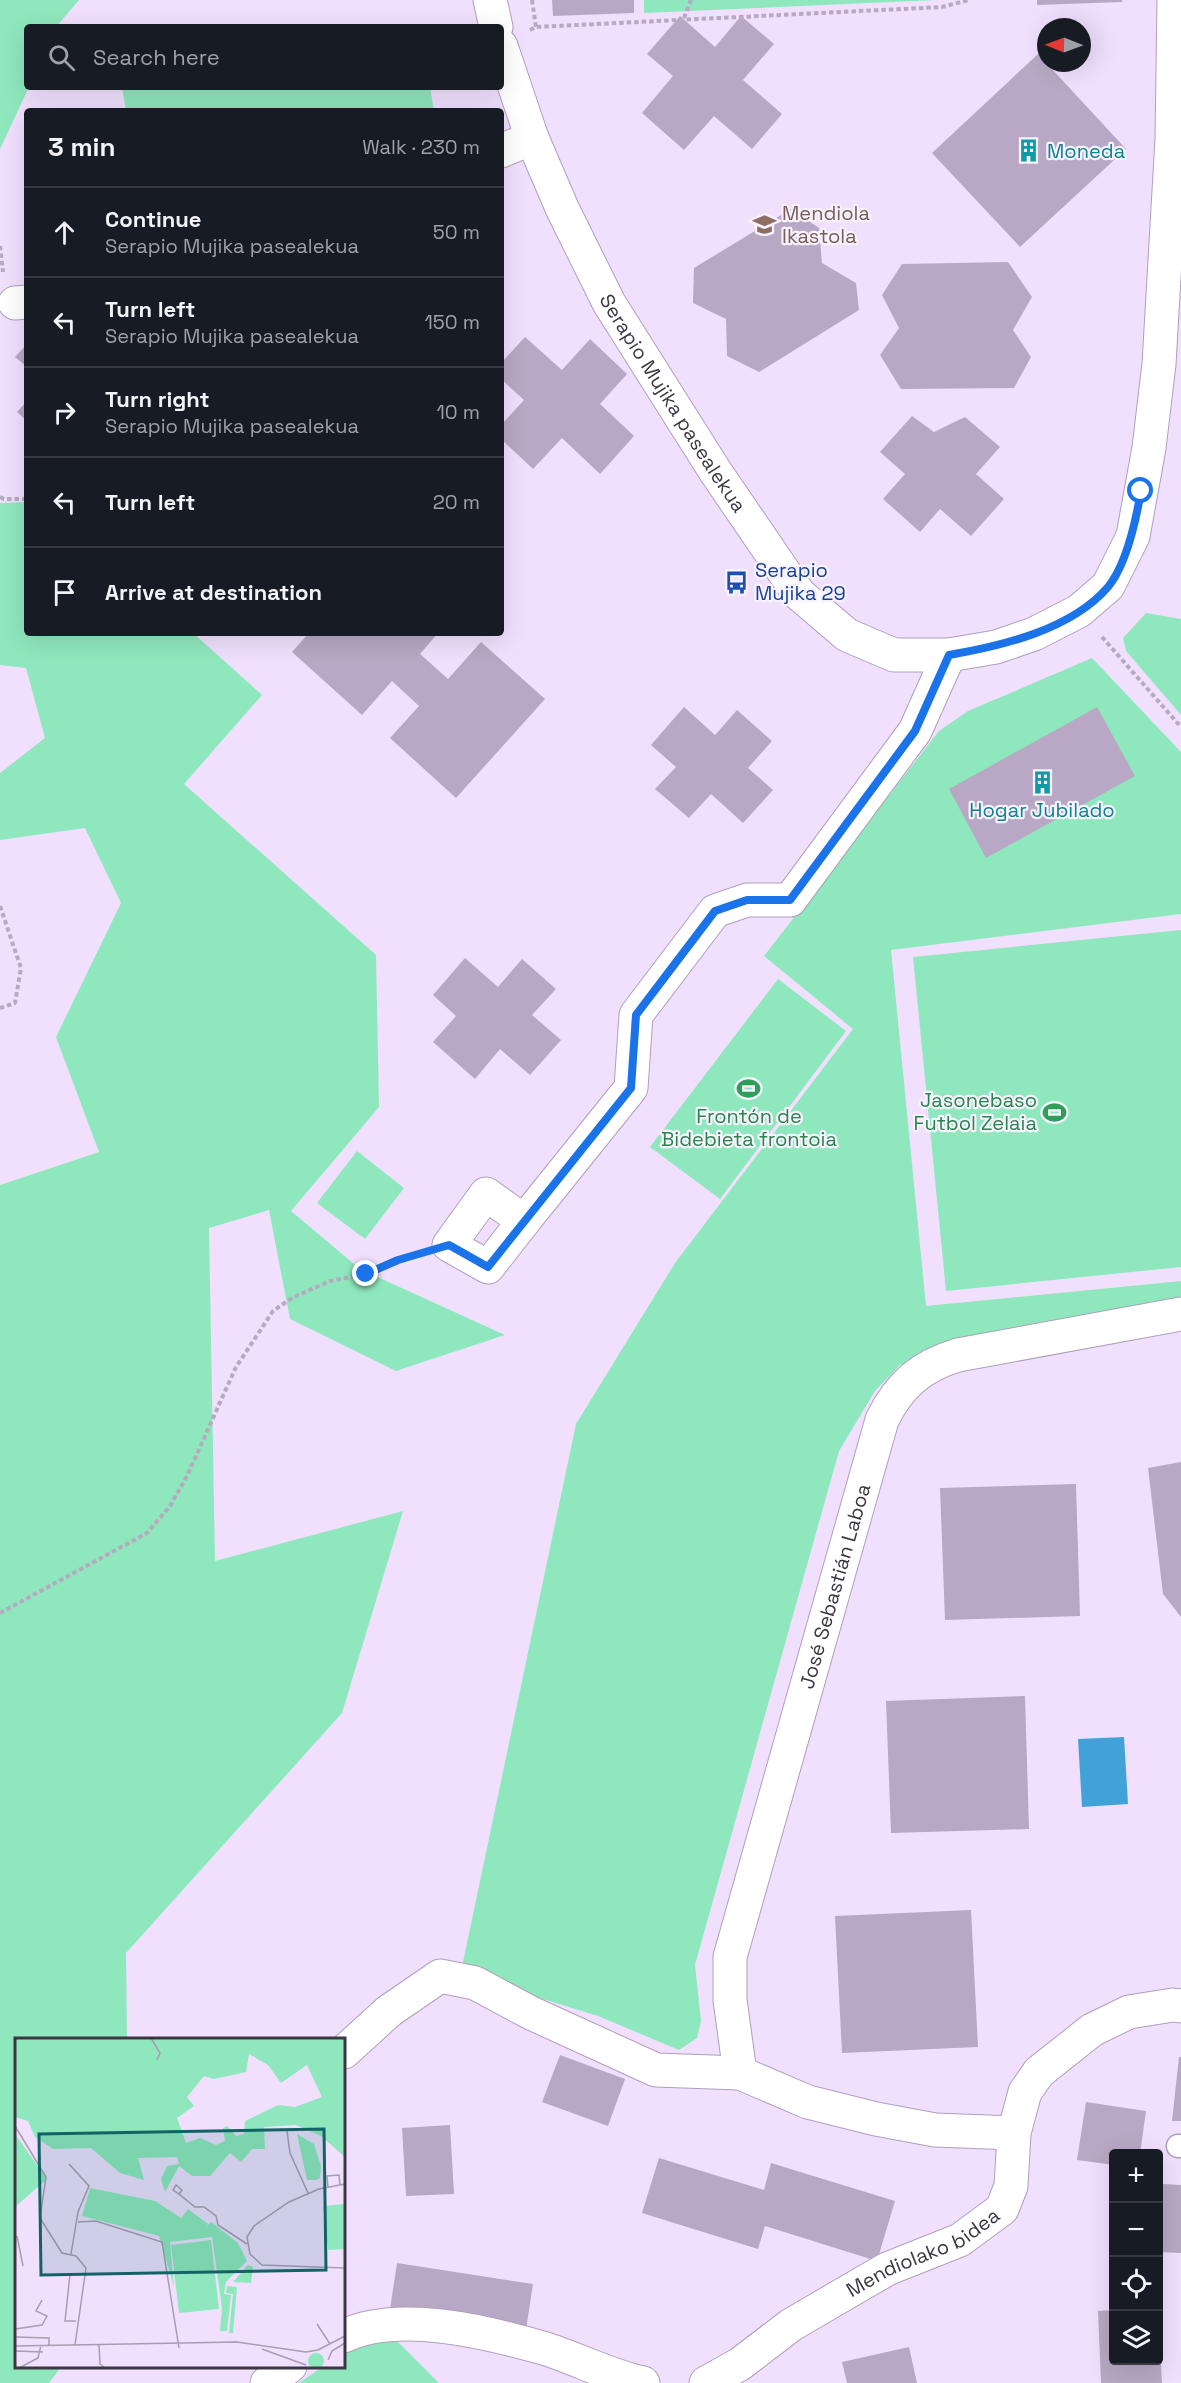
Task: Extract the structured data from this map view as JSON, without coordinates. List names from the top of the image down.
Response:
{
  "streets": {
    "street": ["Serapio Mujika pasealekua", "José Sebastián Laboa", "Mendiolako bidea"]
  },
  "places": {
    "building": ["Moneda", "Hogar Jubilado"],
    "school or university": ["Mendiola Ikastola"],
    "bus stop": ["Serapio Mujika 29"],
    "sports": ["Frontón de Bidebieta frontoia", "Jasonebaso Futbol Zelaia"]
  },
  "north": "left",
  "page": {
    "search": "Search here",
    "heading": ["3 min", "Walk · 230 m"],
    "list": [
      ["Continue", "Serapio Mujika pasealekua", "50 m"],
      ["Turn left", "Serapio Mujika pasealekua", "150 m"],
      ["Turn right", "Serapio Mujika pasealekua", "10 m"],
      ["Turn left", "20 m"],
      "Arrive at destination"
    ],
    "map_buttons": ["+", "−"]
  }
}
